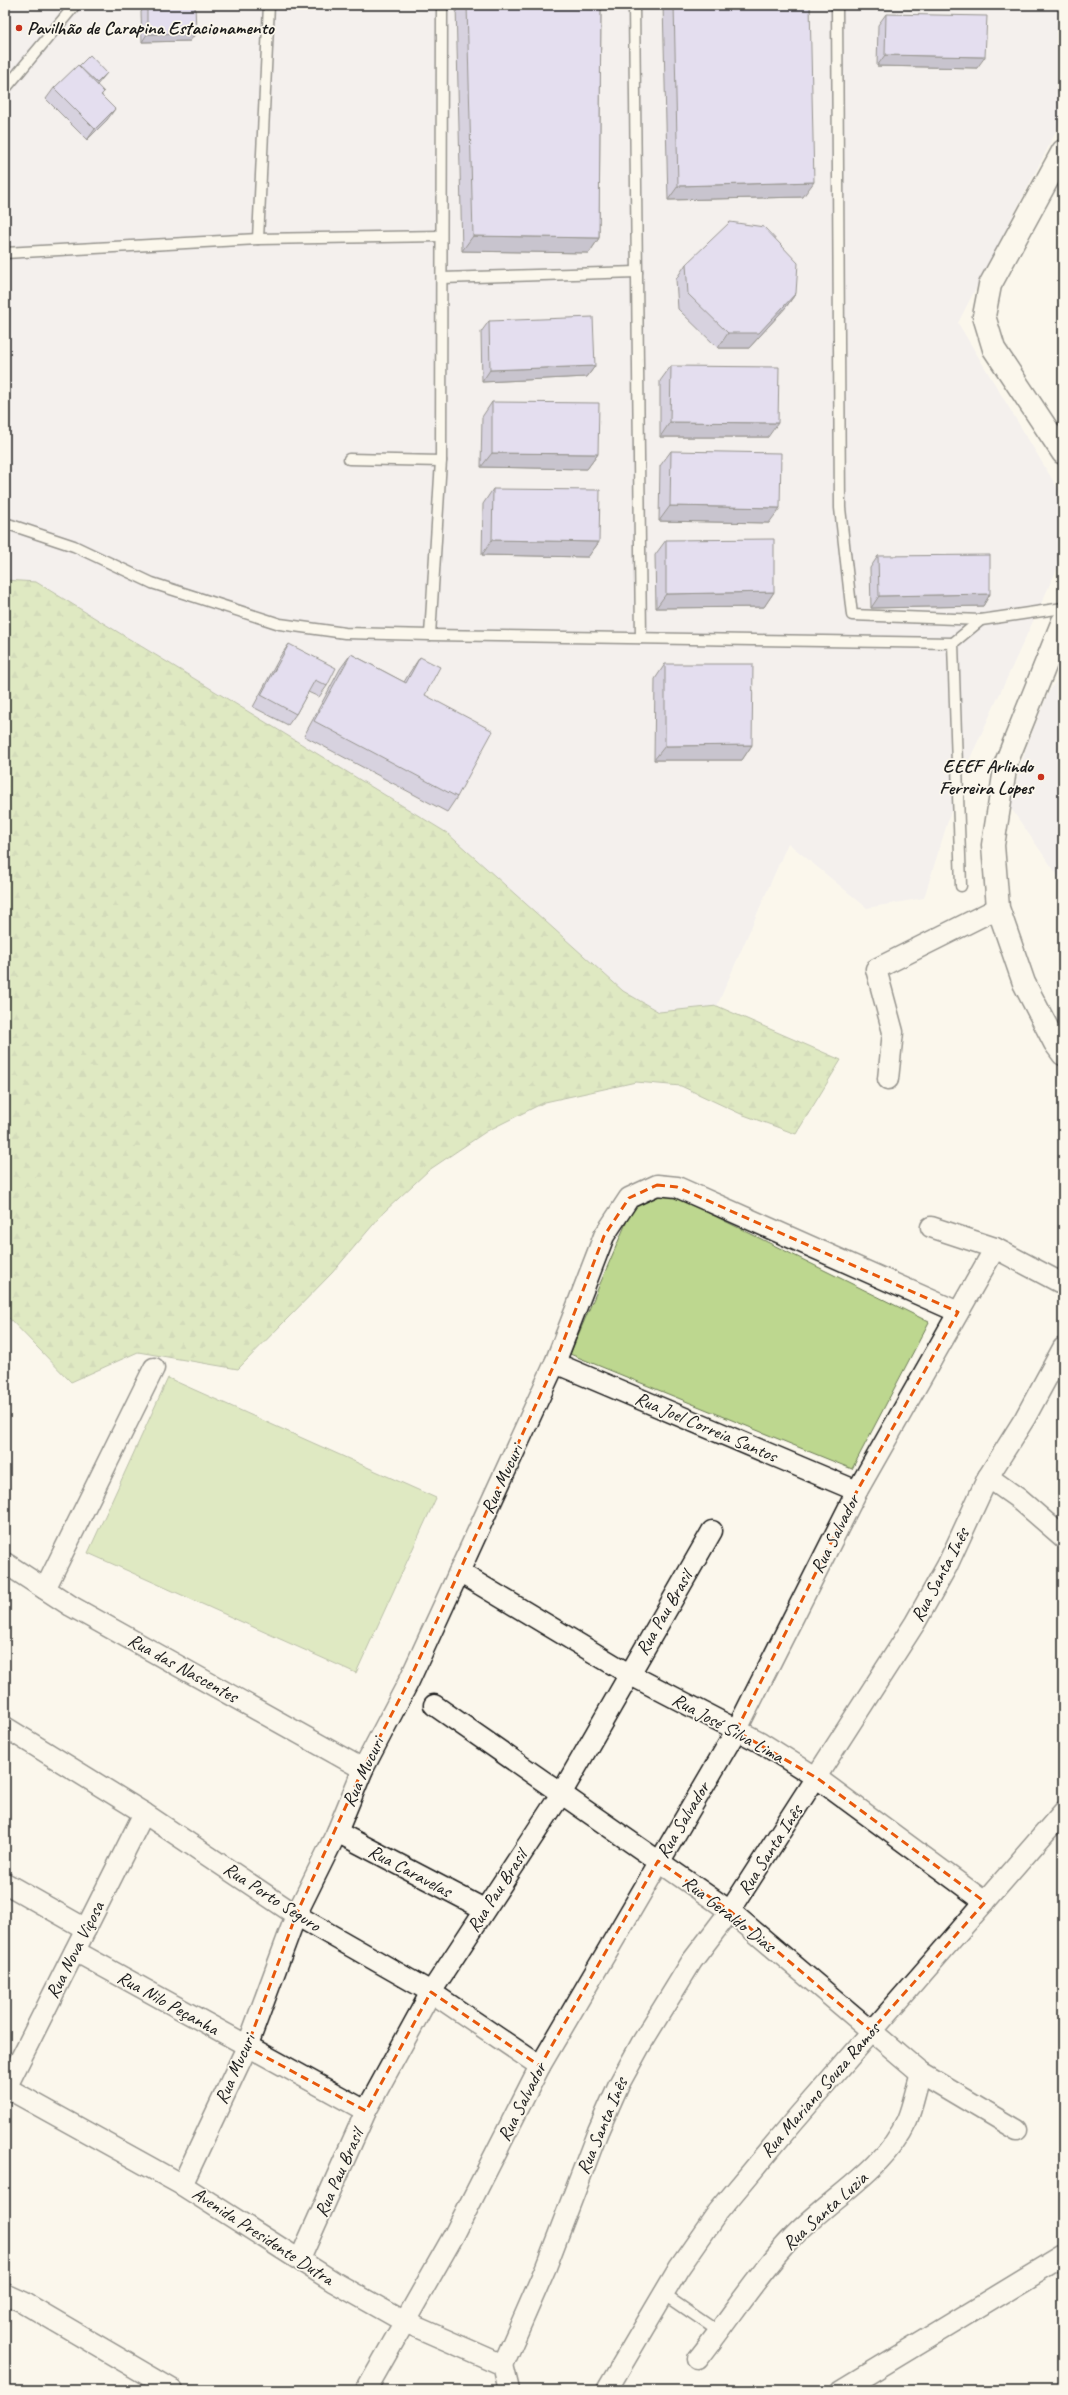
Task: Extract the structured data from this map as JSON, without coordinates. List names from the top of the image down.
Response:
{
  "streets": {
    "street": [
      "Rua Joel Correia Santos",
      "Rua Mucuri",
      "Rua Salvador",
      "Rua Santa Inês",
      "Rua Pau Brasil",
      "Rua das Nascentes",
      "Rua José Silva Lima",
      "Rua Caravelas",
      "Rua Porto Seguro",
      "Rua Geraldo Dias",
      "Rua Nova Viçosa",
      "Rua Nilo Peçanha",
      "Rua Mariano Souza Ramos",
      "Rua Santa Luzia",
      "Avenida Presidente Dutra"
    ]
  },
  "crossings": [
    ["Rua Joel Correia Santos", "Rua Mucuri"],
    ["Rua Joel Correia Santos", "Rua Salvador"],
    ["Rua Mucuri", "Rua Salvador"],
    ["Rua Mucuri", "Rua das Nascentes"],
    ["Rua Mucuri", "Rua José Silva Lima"],
    ["Rua Mucuri", "Rua Caravelas"],
    ["Rua Mucuri", "Rua Porto Seguro"],
    ["Rua Mucuri", "Rua Nilo Peçanha"],
    ["Rua Mucuri", "Avenida Presidente Dutra"],
    ["Rua Salvador", "Rua José Silva Lima"],
    ["Rua Salvador", "Rua Porto Seguro"],
    ["Rua Salvador", "Rua Geraldo Dias"],
    ["Rua Salvador", "Avenida Presidente Dutra"],
    ["Rua Santa Inês", "Rua José Silva Lima"],
    ["Rua Santa Inês", "Rua Geraldo Dias"],
    ["Rua Santa Inês", "Avenida Presidente Dutra"],
    ["Rua Pau Brasil", "Rua José Silva Lima"],
    ["Rua Pau Brasil", "Rua Caravelas"],
    ["Rua Pau Brasil", "Rua Porto Seguro"],
    ["Rua Pau Brasil", "Rua Geraldo Dias"],
    ["Rua Pau Brasil", "Rua Nilo Peçanha"],
    ["Rua Pau Brasil", "Avenida Presidente Dutra"],
    ["Rua José Silva Lima", "Rua Mariano Souza Ramos"],
    ["Rua Porto Seguro", "Rua Nova Viçosa"],
    ["Rua Geraldo Dias", "Rua Mariano Souza Ramos"],
    ["Rua Geraldo Dias", "Rua Santa Luzia"],
    ["Rua Nova Viçosa", "Rua Nilo Peçanha"],
    ["Rua Nova Viçosa", "Avenida Presidente Dutra"]
  ],
  "places": ["Pavilhão de Carapina Estacionamento", "EEEF Arlindo Ferreira Lopes"]
}
